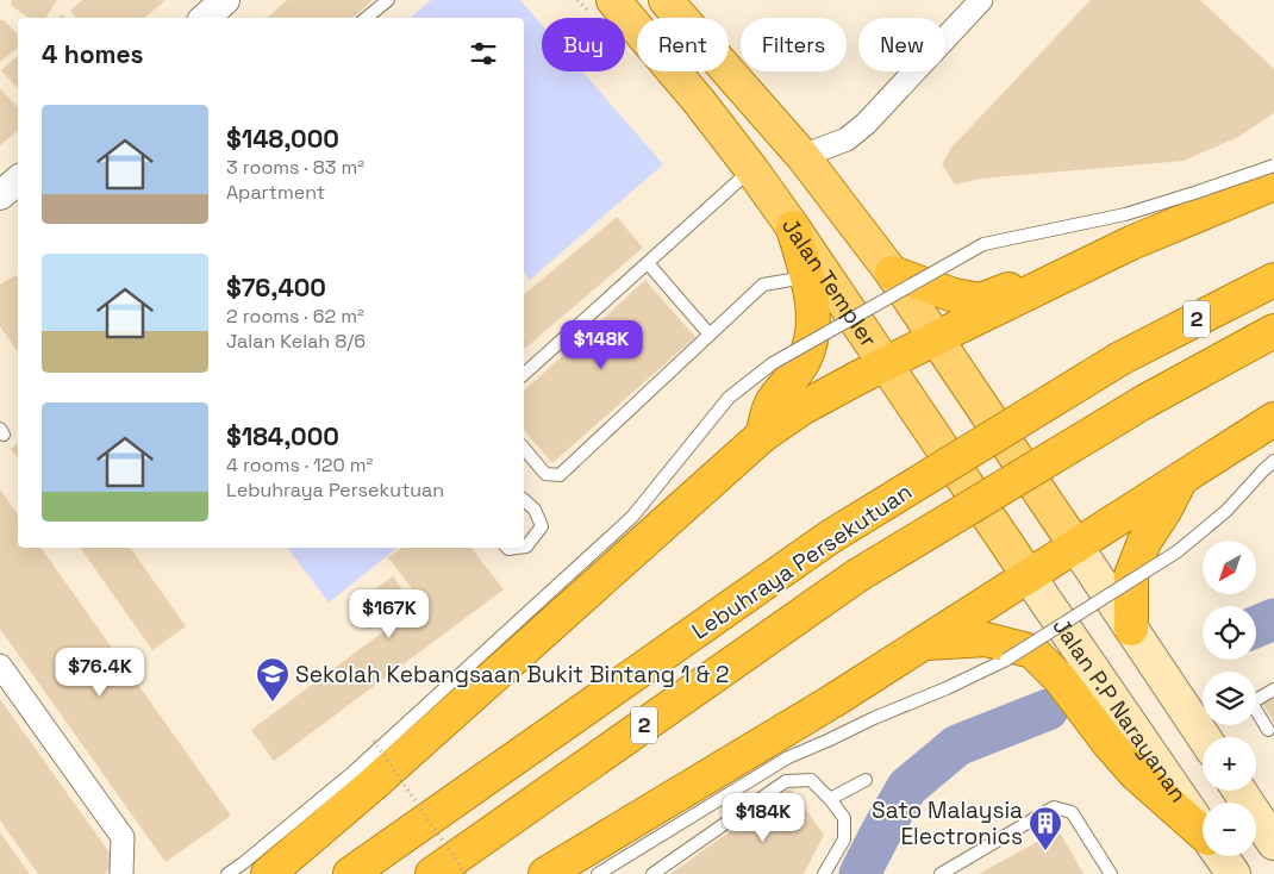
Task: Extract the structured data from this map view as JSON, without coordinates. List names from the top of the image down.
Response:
{
  "streets": {
    "highway": ["2", "Lebuhraya Persekutuan"],
    "main road": ["Jalan Templer", "Jalan P.P Narayanan"]
  },
  "crossings": [
    ["Jalan Templer", "Jalan P.P Narayanan"]
  ],
  "places": {
    "school or university": ["Sekolah Kebangsaan Bukit Bintang 1 & 2"],
    "building": ["Sato Malaysia Electronics"]
  },
  "north": "bottom left",
  "page": {
    "chip": [
      "Buy",
      "Rent",
      "Filters",
      "New"
    ],
    "heading": "4 homes",
    "list": [
      {
        "name": "$148,000",
        "note": "3 rooms · 83 m² · Apartment"
      },
      {
        "name": "$76,400",
        "note": "2 rooms · 62 m² · Jalan Kelah 8/6"
      },
      {
        "name": "$184,000",
        "note": "4 rooms · 120 m² · Lebuhraya Persekutuan"
      }
    ],
    "price": [
      "$148K",
      "$167K",
      "$76.4K",
      "$184K"
    ],
    "map_buttons": ["+", "−"]
  }
}
